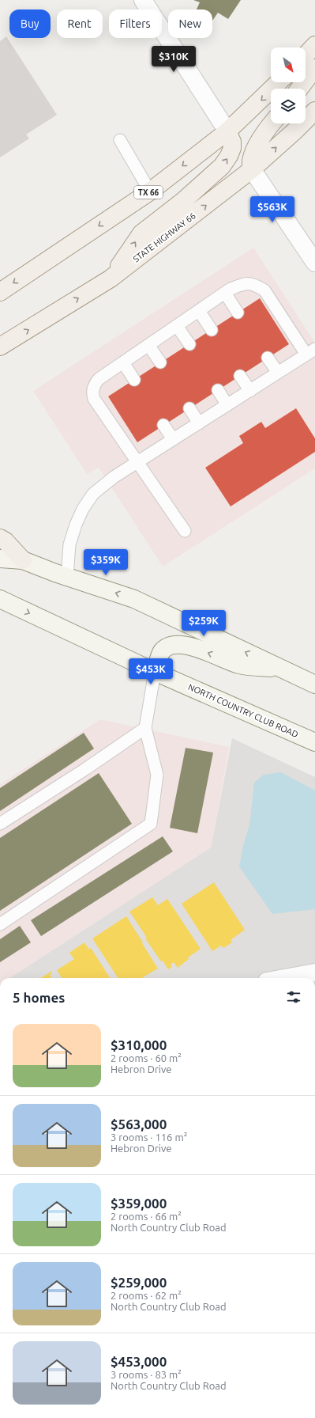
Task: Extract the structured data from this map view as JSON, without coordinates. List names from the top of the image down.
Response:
{
  "streets": {
    "main road": ["TX 66", "STATE HIGHWAY 66", "NORTH COUNTRY CLUB ROAD"]
  },
  "north": "bottom right",
  "page": {
    "chip": [
      "Buy",
      "Rent",
      "Filters",
      "New"
    ],
    "price": [
      "$310K",
      "$563K",
      "$359K",
      "$259K",
      "$453K"
    ],
    "heading": "5 homes",
    "list": [
      {
        "name": "$310,000",
        "note": "2 rooms · 60 m² · Hebron Drive"
      },
      {
        "name": "$563,000",
        "note": "3 rooms · 116 m² · Hebron Drive"
      },
      {
        "name": "$359,000",
        "note": "2 rooms · 66 m² · North Country Club Road"
      },
      {
        "name": "$259,000",
        "note": "2 rooms · 62 m² · North Country Club Road"
      },
      {
        "name": "$453,000",
        "note": "3 rooms · 83 m² · North Country Club Road"
      }
    ]
  }
}
